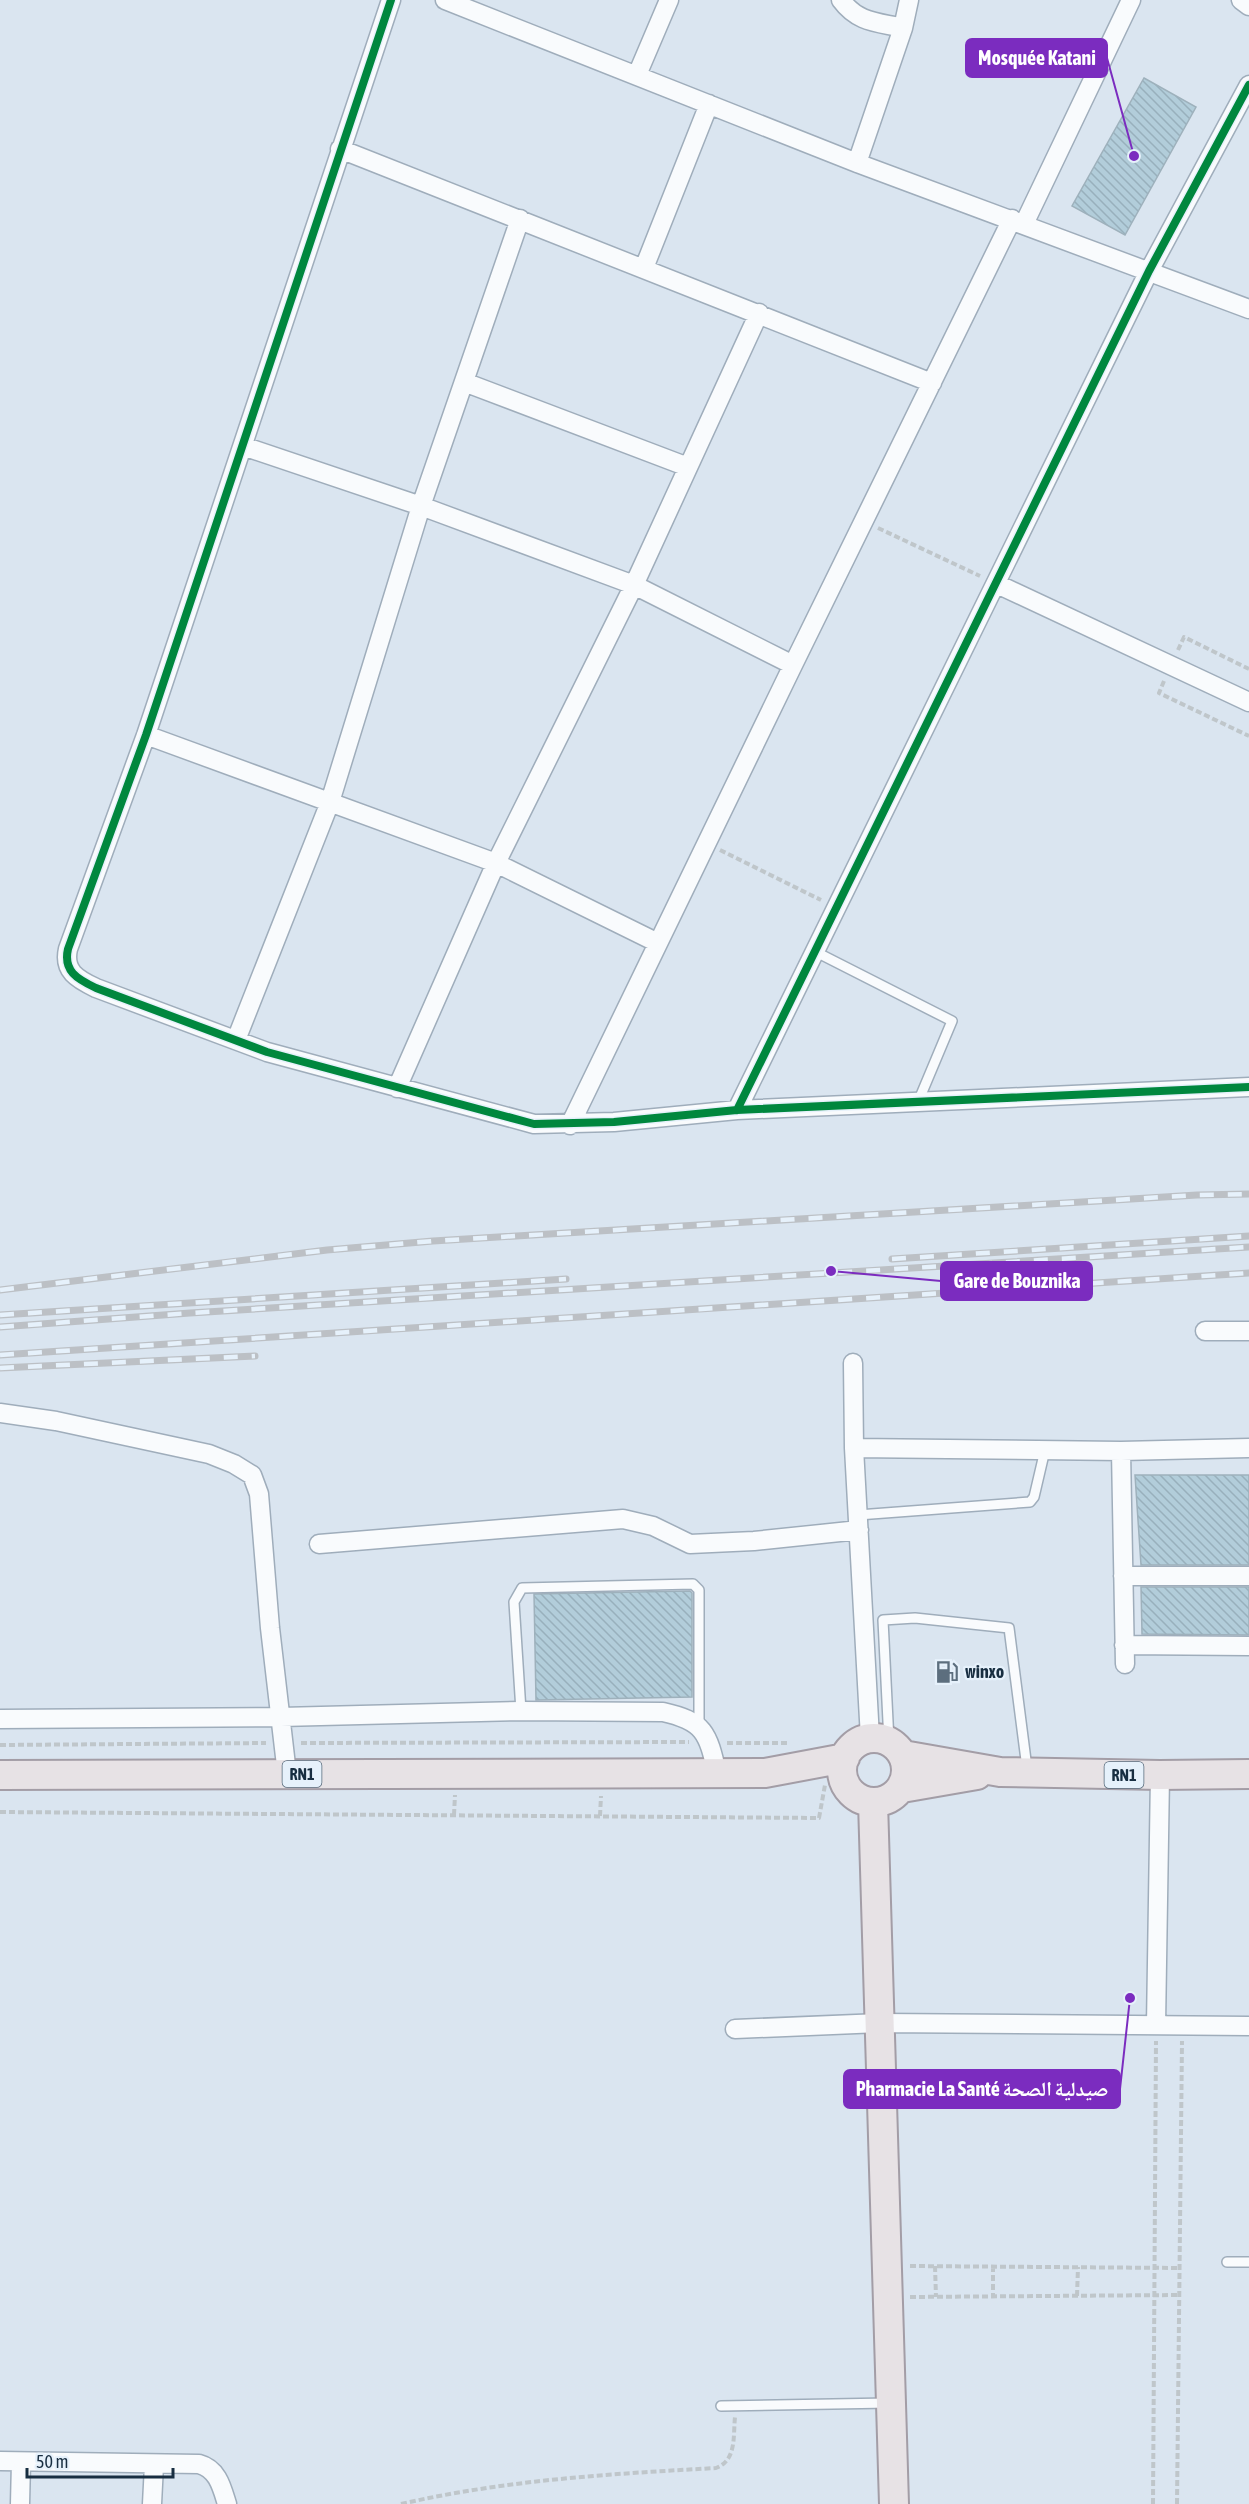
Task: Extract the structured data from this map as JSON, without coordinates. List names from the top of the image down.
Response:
{
  "streets": {
    "main road": ["RN1"]
  },
  "places": {
    "other": ["Mosquée Katani", "Gare de Bouznika", "Pharmacie La Santé صيدلية الصحة"],
    "fuel station": ["winxo"]
  },
  "scale_bar": "50 m"
}
